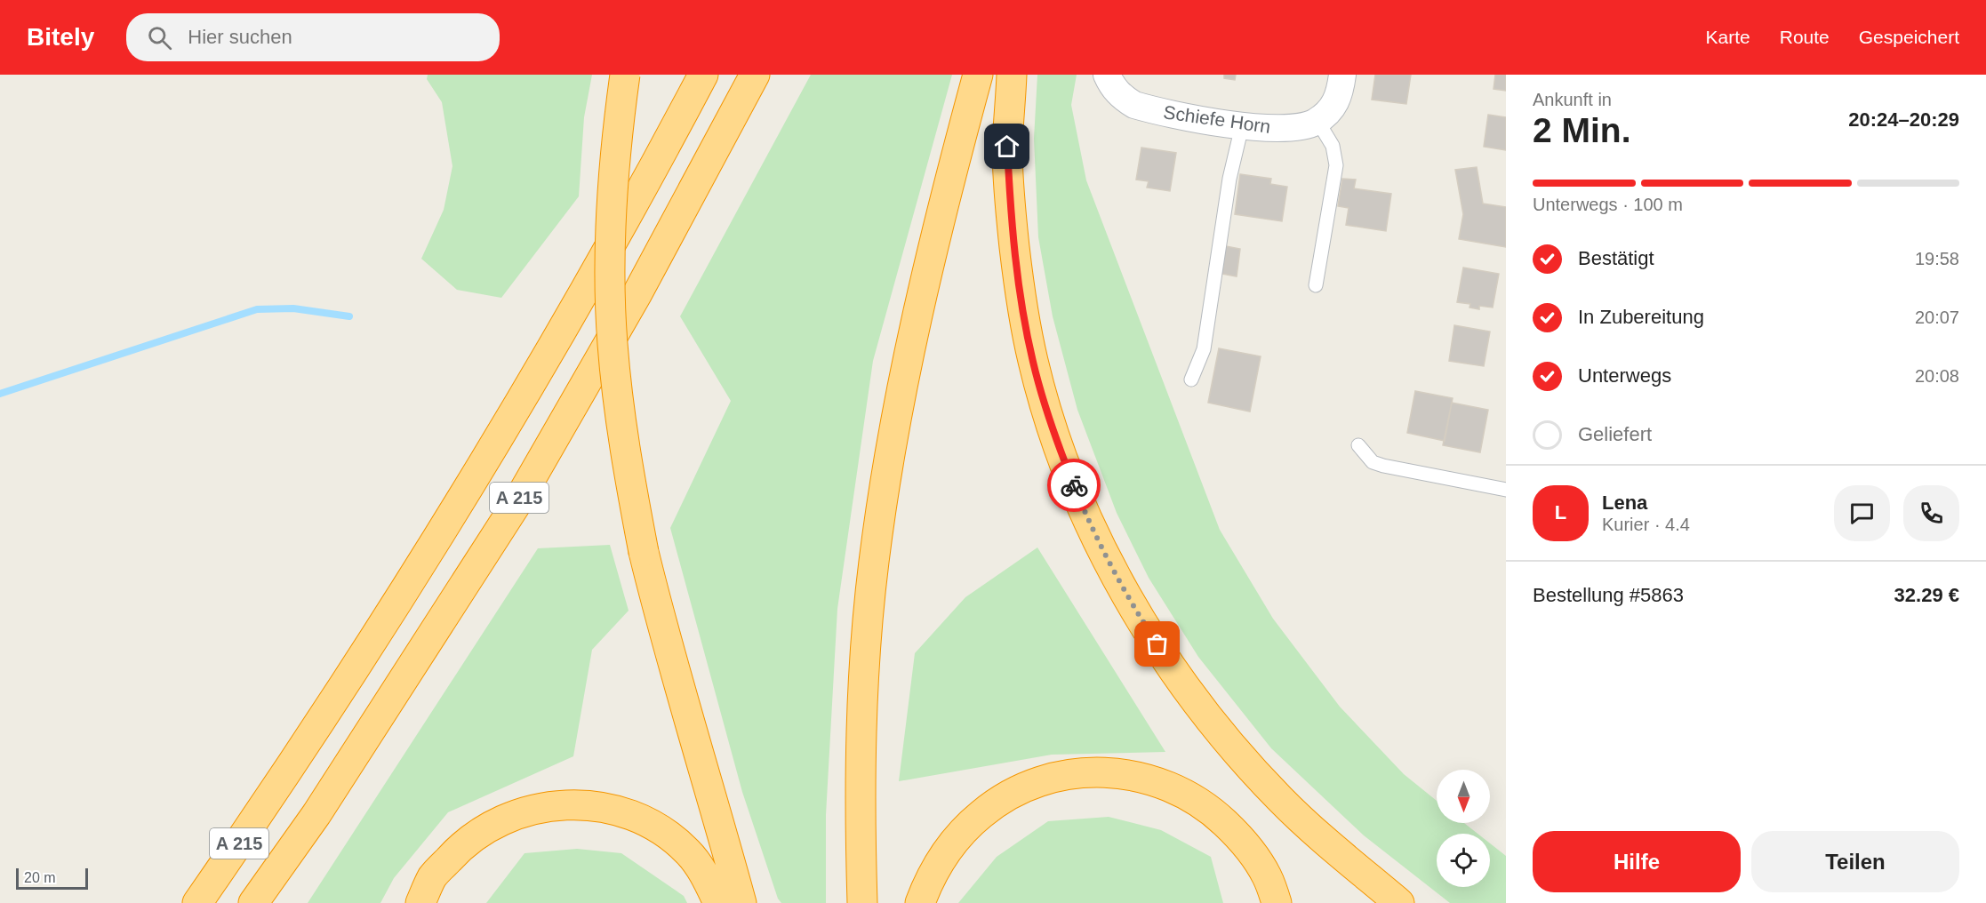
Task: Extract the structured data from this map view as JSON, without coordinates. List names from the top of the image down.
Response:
{
  "streets": {
    "highway": ["A 215"],
    "street": ["Schiefe Horn"]
  },
  "scale_bar": "20 m",
  "north": "bottom",
  "page": {
    "header": "Bitely",
    "search": "Hier suchen",
    "nav": ["Karte", "Route", "Gespeichert"],
    "heading": ["2 Min.", "Ankunft in", "20:24–20:29"],
    "panel": [
      "Lena",
      "Kurier · 4.4",
      "Bestellung #5863",
      "32.29 €"
    ],
    "bar": "Unterwegs · 100 m",
    "list": [
      ["Bestätigt", "19:58"],
      ["In Zubereitung", "20:07"],
      ["Unterwegs", "20:08"],
      "Geliefert"
    ],
    "round": "L",
    "buttons": ["Hilfe", "Teilen"],
    "scale": "20 m"
  }
}
